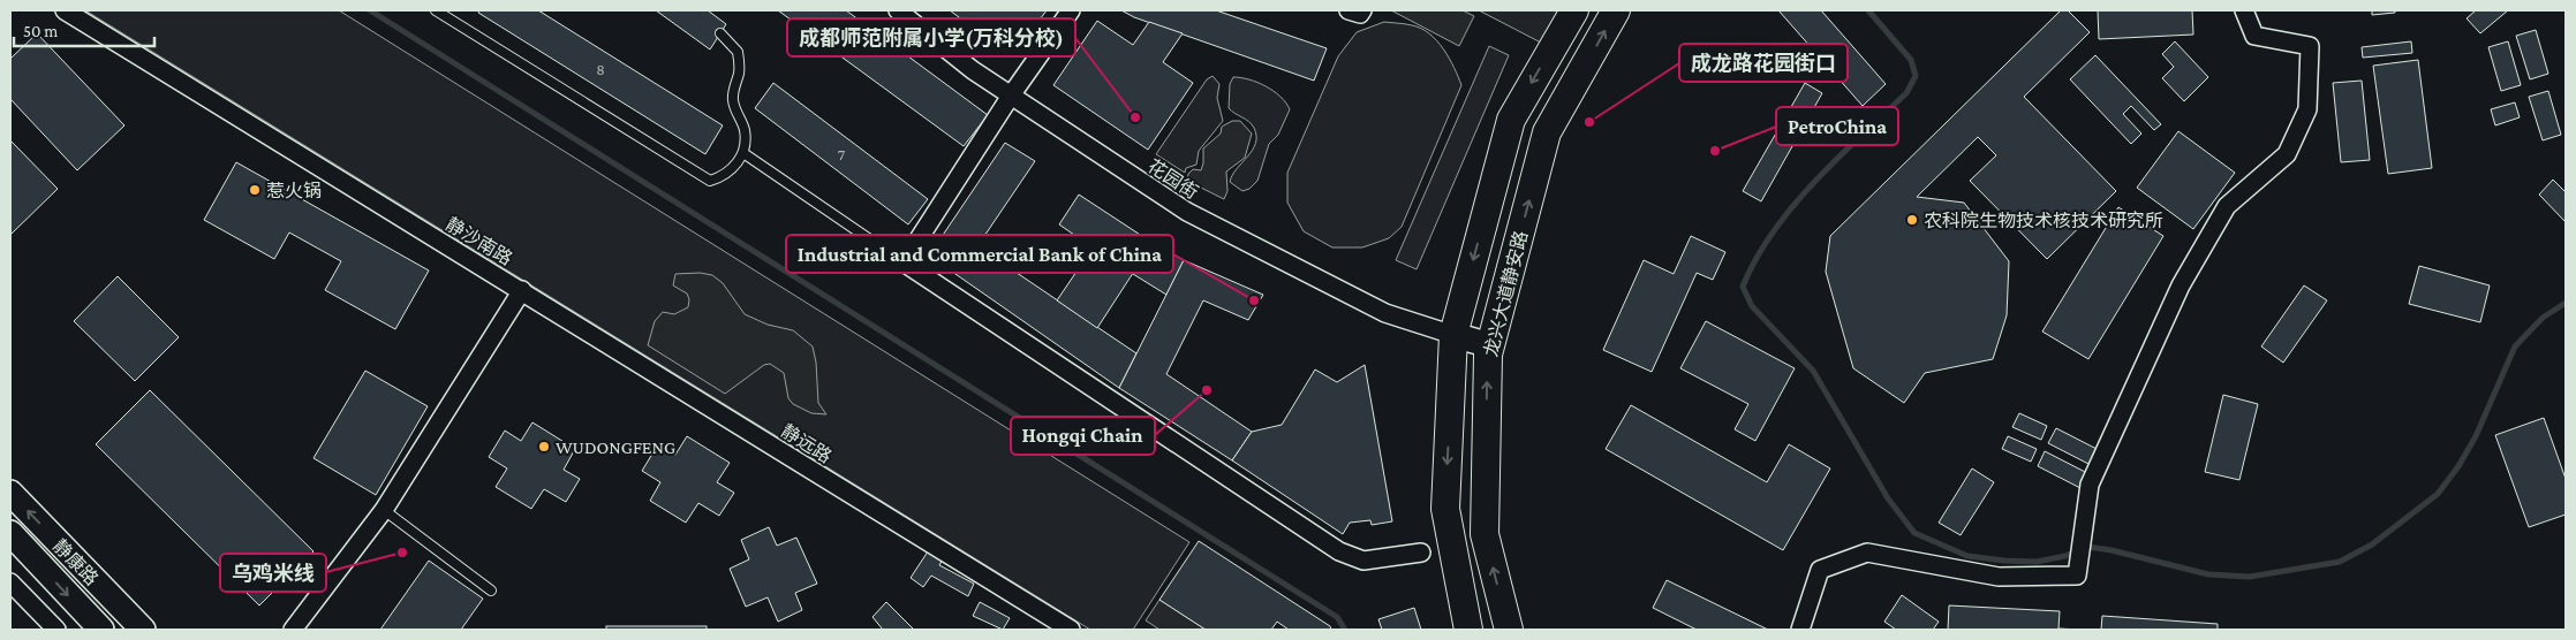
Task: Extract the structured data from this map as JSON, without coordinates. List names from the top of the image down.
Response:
{
  "streets": {
    "main road": ["龙兴大道静安路", "静康路"],
    "street": ["花园街", "静沙南路", "静远路"]
  },
  "crossings": [
    ["花园街", "龙兴大道静安路"],
    ["静沙南路", "静远路"]
  ],
  "places": [
    "成都师范附属小学(万科分校)",
    "成龙路花园街口",
    "PetroChina",
    "惹火锅",
    "农科院生物技术核技术研究所",
    "Industrial and Commercial Bank of China",
    "Hongqi Chain",
    "WUDONGFENG",
    "乌鸡米线"
  ],
  "house_numbers": ["8", "7"],
  "scale_bar": "50 m"
}
